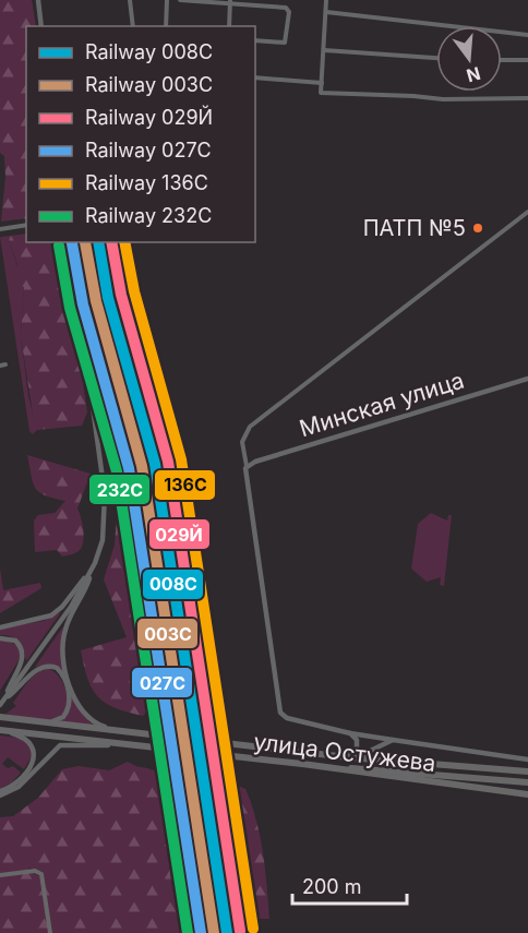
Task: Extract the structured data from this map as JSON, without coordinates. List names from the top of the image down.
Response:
{
  "streets": {
    "main road": ["улица Остужева"],
    "street": ["Минская улица"]
  },
  "crossings": [
    ["Минская улица", "улица Остужева"]
  ],
  "places": ["ПАТП №5"],
  "lines": [
    "rail line 008С",
    "rail line 003С",
    "rail line 029Й",
    "rail line 136С",
    "rail line 027С",
    "rail line 232C"
  ],
  "legend": [
    "Railway 008С",
    "Railway 003С",
    "Railway 029Й",
    "Railway 027С",
    "Railway 136С",
    "Railway 232C"
  ],
  "scale_bar": "200 m",
  "north": "bottom"
}
